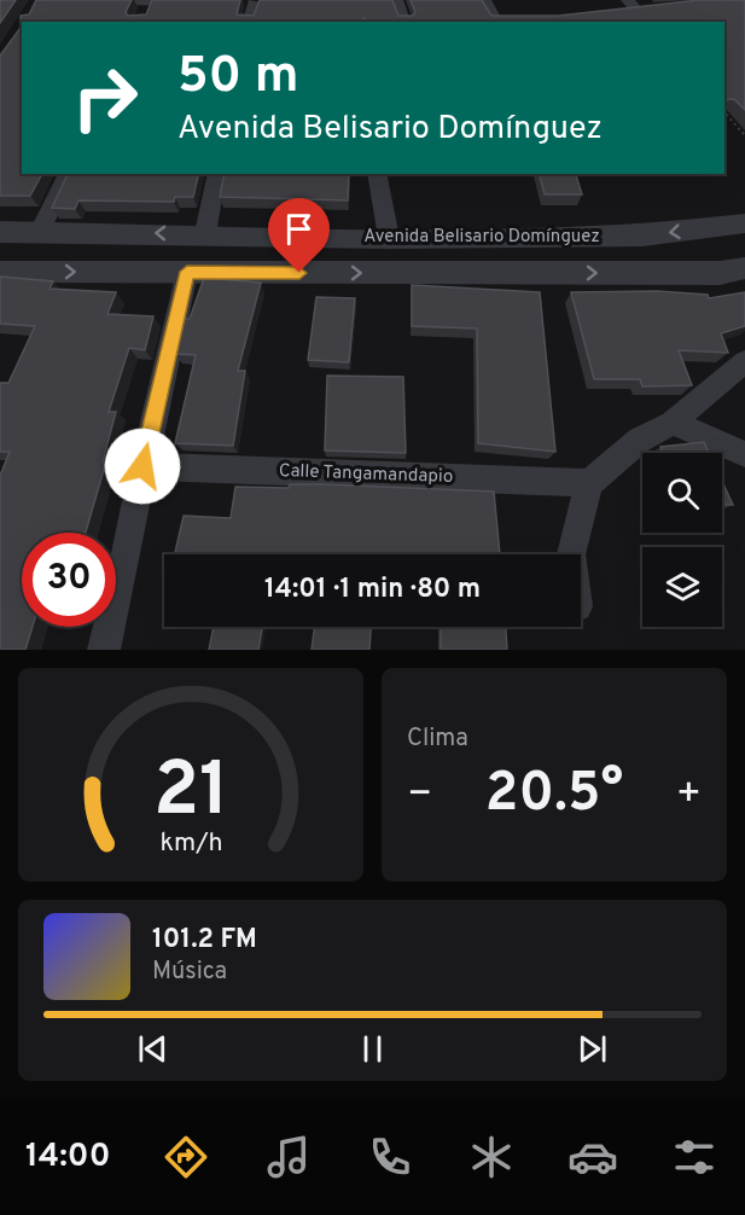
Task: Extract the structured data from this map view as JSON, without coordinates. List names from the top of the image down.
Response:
{
  "streets": {
    "street": ["Avenida Belisario Domínguez", "Calle Tangamandapio"]
  },
  "page": {
    "turn": ["50 m", "Avenida Belisario Domínguez"],
    "limit": "30",
    "trip": "14:01 · 1 min · 80 m",
    "tile": "Clima",
    "heat": ["−", "20.5°", "+"],
    "song": ["101.2 FM", "Música"],
    "tabs": "14:00",
    "gauge": ["21", "km/h"]
  }
}
